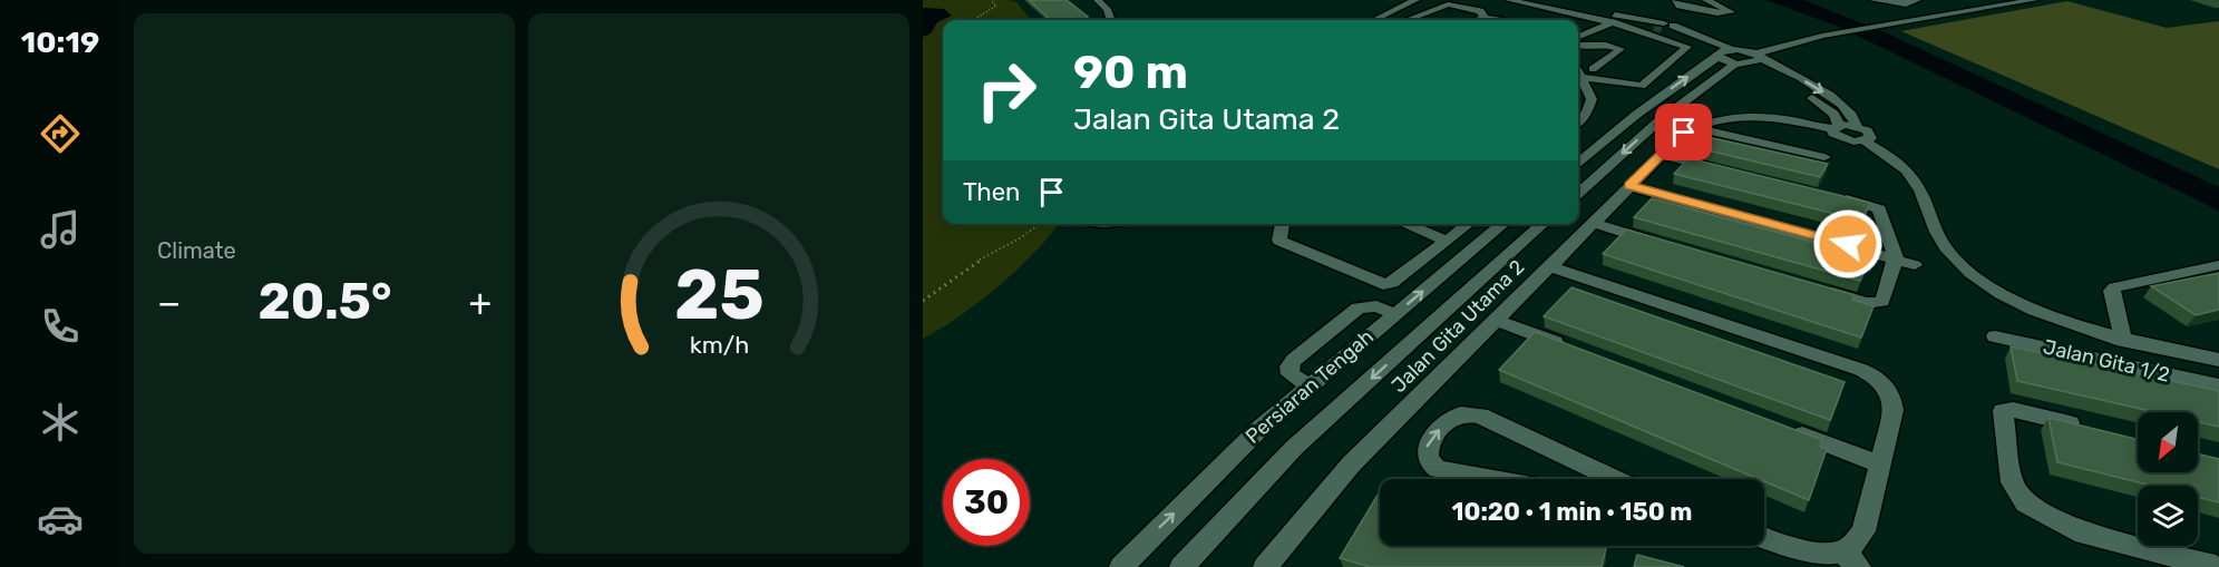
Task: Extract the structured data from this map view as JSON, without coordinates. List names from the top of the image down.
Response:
{
  "streets": {
    "street": ["Jalan Gita Utama 2", "Jalan Gita 1/2", "Persiaran Tengah"]
  },
  "north": "bottom left",
  "page": {
    "tabs": "10:19",
    "tile": "Climate",
    "turn": ["90 m", "Jalan Gita Utama 2"],
    "then": "Then",
    "heat": ["−", "20.5°", "+"],
    "limit": "30",
    "trip": "10:20 · 1 min · 150 m",
    "gauge": ["25", "km/h"]
  }
}
